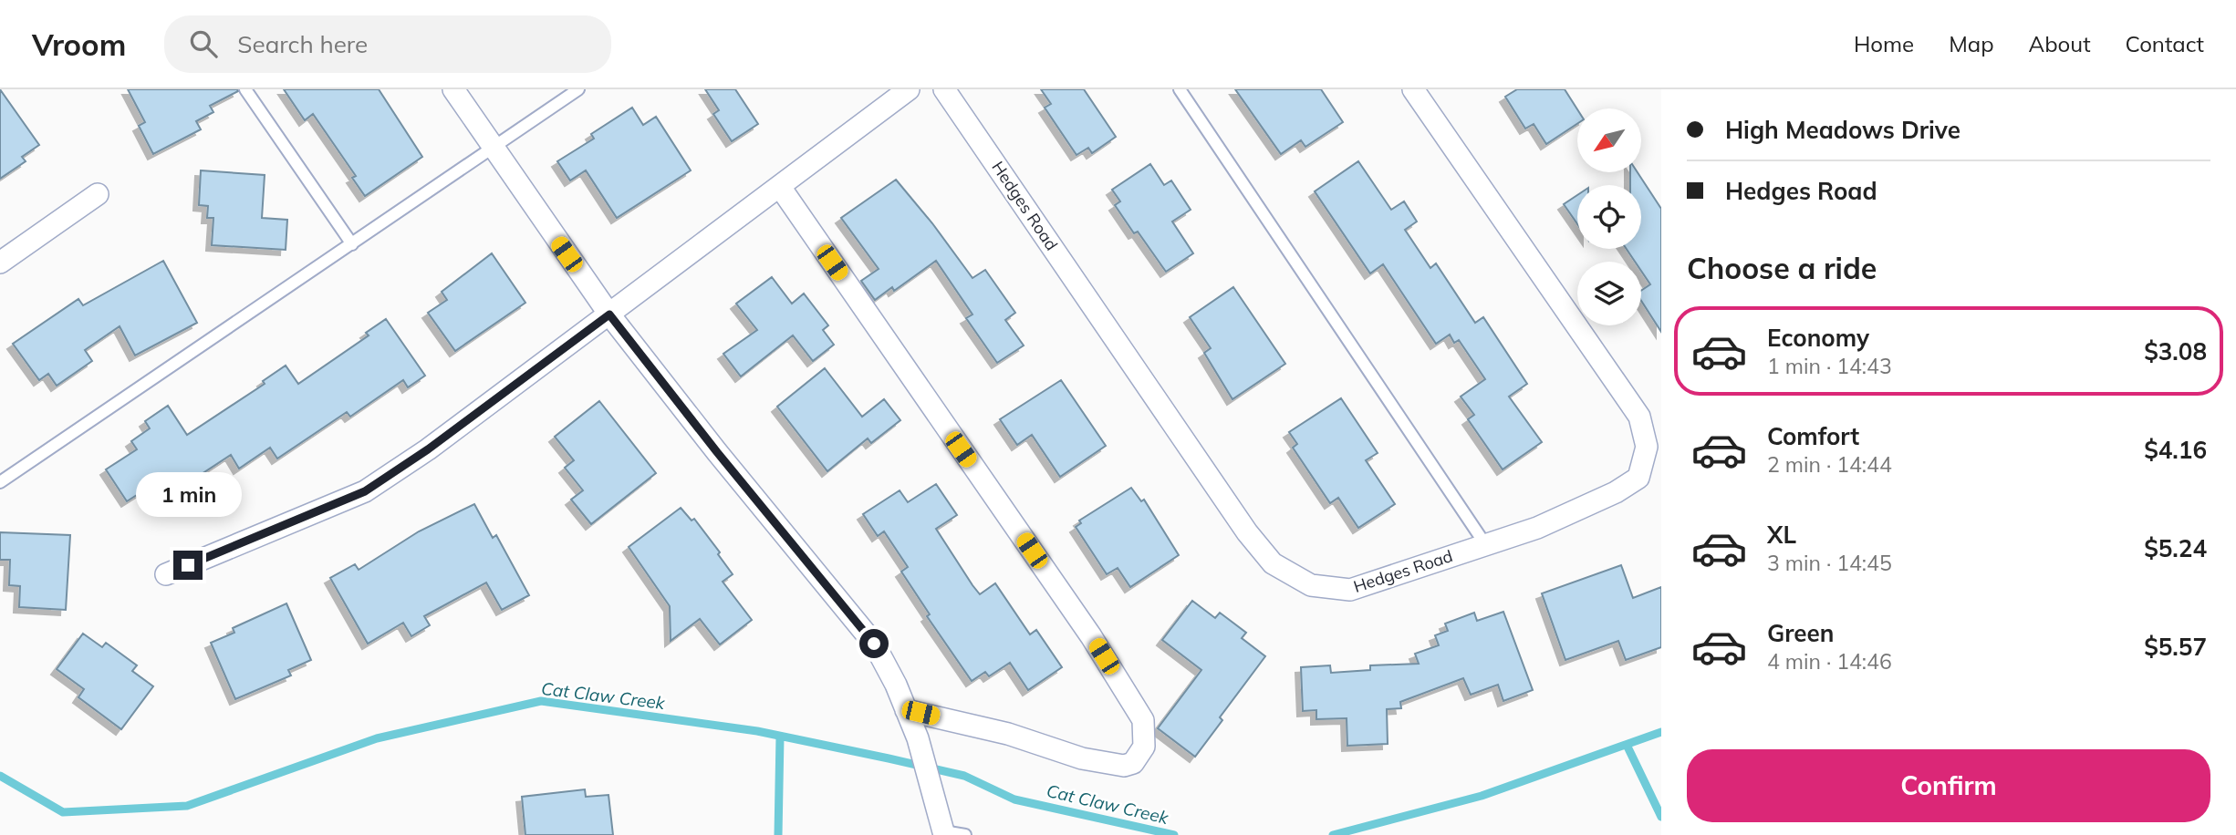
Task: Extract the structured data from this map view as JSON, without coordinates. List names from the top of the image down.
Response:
{
  "streets": {
    "street": ["Hedges Road"]
  },
  "water": ["Cat Claw Creek"],
  "north": "bottom left",
  "page": {
    "header": "Vroom",
    "search": "Search here",
    "nav": [
      "Home",
      "Map",
      "About",
      "Contact"
    ],
    "banner": ["High Meadows Drive", "Hedges Road"],
    "heading": "Choose a ride",
    "list": [
      {
        "name": "Economy",
        "note": "1 min · 14:43",
        "value": "$3.08"
      },
      {
        "name": "Comfort",
        "note": "2 min · 14:44",
        "value": "$4.16"
      },
      {
        "name": "XL",
        "note": "3 min · 14:45",
        "value": "$5.24"
      },
      {
        "name": "Green",
        "note": "4 min · 14:46",
        "value": "$5.57"
      }
    ],
    "bubble": "1 min",
    "buttons": "Confirm"
  }
}
